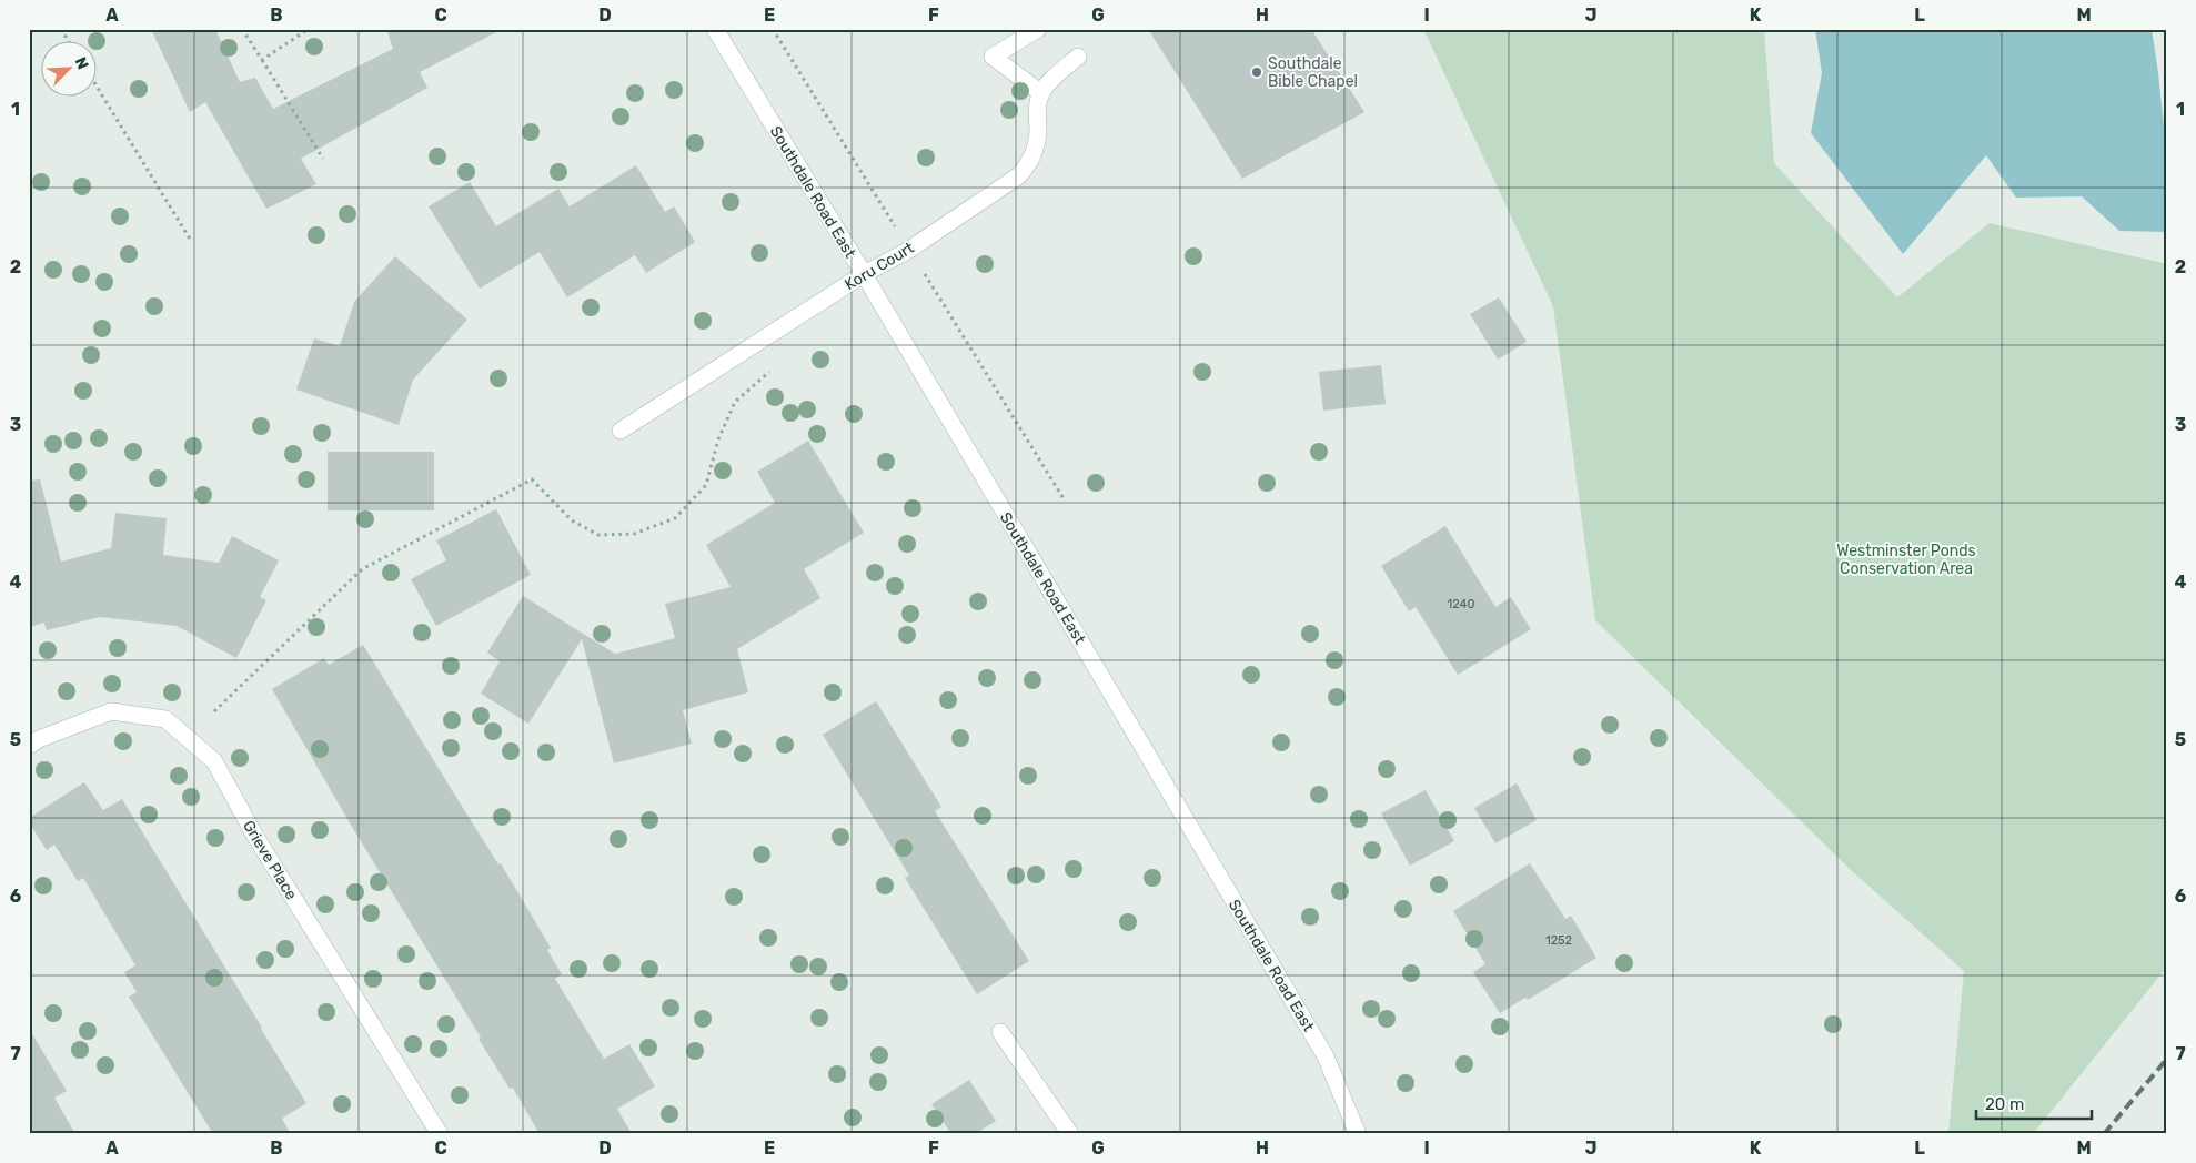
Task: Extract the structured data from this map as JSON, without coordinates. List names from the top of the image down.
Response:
{
  "streets": {
    "main road": ["Southdale Road East", "Koru Court", "Grieve Place"]
  },
  "crossings": [
    ["Southdale Road East", "Koru Court"]
  ],
  "parks": ["Westminster Ponds Conservation Area"],
  "places": ["Southdale Bible Chapel"],
  "house_numbers": ["1240", "1252"],
  "scale_bar": "20 m",
  "north": "top right",
  "grid": {
    "columns": [
      "A",
      "B",
      "C",
      "D",
      "E",
      "F",
      "G",
      "H",
      "I",
      "J",
      "K",
      "L",
      "M"
    ],
    "rows": [
      "1",
      "2",
      "3",
      "4",
      "5",
      "6",
      "7"
    ]
  }
}
